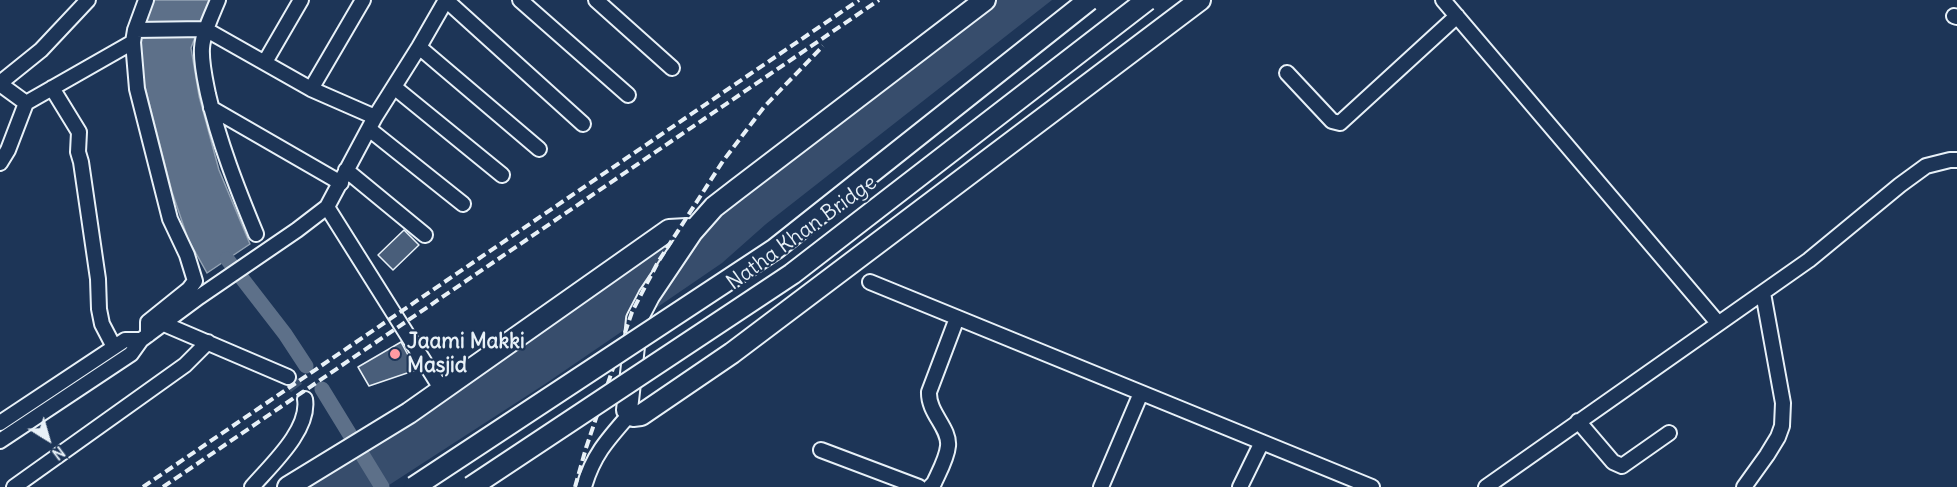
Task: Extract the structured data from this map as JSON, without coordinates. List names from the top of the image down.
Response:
{
  "streets": {
    "highway": ["Natha Khan Bridge"]
  },
  "places": ["Jaami Makki Masjid"],
  "north": "bottom right"
}
